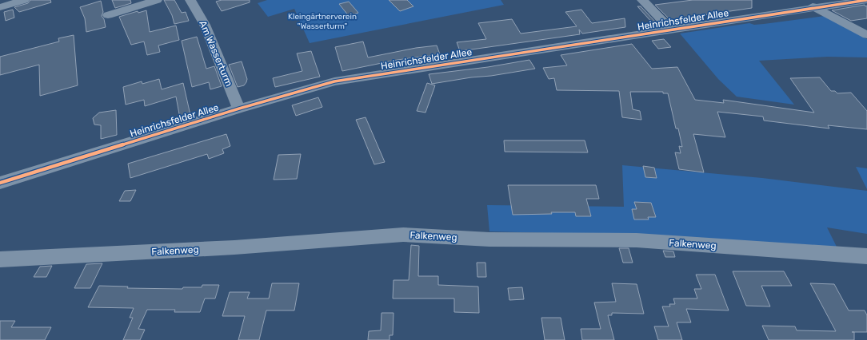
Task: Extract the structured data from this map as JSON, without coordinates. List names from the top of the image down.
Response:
{
  "streets": {
    "street": ["Heinrichsfelder Allee", "Am Wasserturm", "Falkenweg"]
  },
  "crossings": [
    ["Heinrichsfelder Allee", "Am Wasserturm"]
  ],
  "parks": ["Kleingärtnerverein \"Wasserturm\""]
}
